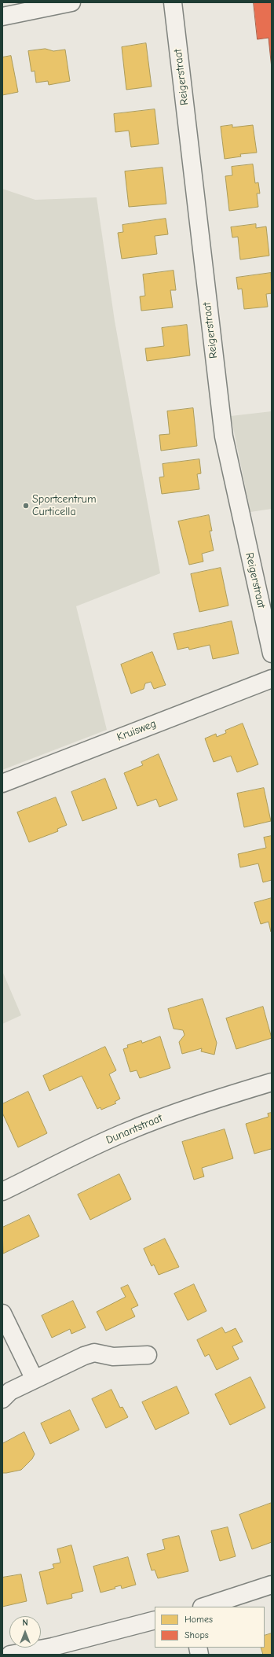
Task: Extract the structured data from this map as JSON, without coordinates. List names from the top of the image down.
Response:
{
  "streets": {
    "street": ["Reigerstraat", "Kruisweg", "Dunantstraat"]
  },
  "places": ["Sportcentrum Curticella"],
  "legend": ["Homes", "Shops"],
  "north": "top"
}
